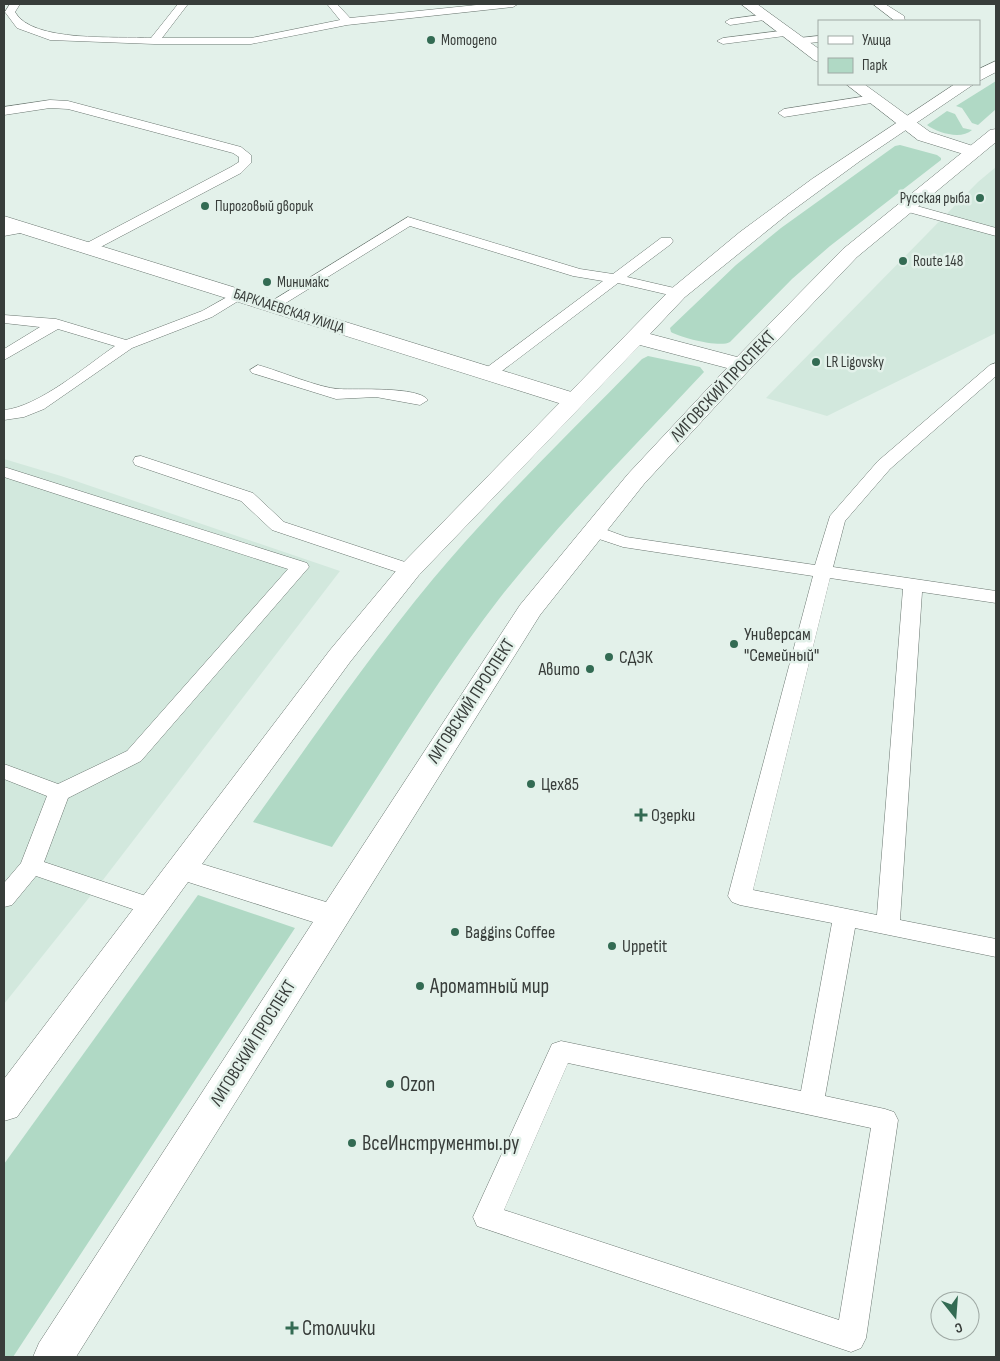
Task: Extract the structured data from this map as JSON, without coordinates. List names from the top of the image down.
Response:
{
  "streets": {
    "main road": ["БАРКЛАЕВСКАЯ УЛИЦА", "ЛИГОВСКИЙ ПРОСПЕКТ"]
  },
  "places": {
    "other": [
      "Мотодепо",
      "Русская рыба",
      "Пироговый дворик",
      "Route 148",
      "Минимакс",
      "LR Ligovsky",
      "Универсам \"Семейный\"",
      "СДЭК",
      "Авито",
      "Цех85",
      "Baggins Coffee",
      "Uppetit",
      "Ароматный мир",
      "Ozon",
      "ВсеИнструменты.ру"
    ],
    "health": ["Озерки", "Столички"]
  },
  "legend": ["Улица", "Парк"],
  "north": "bottom"
}
